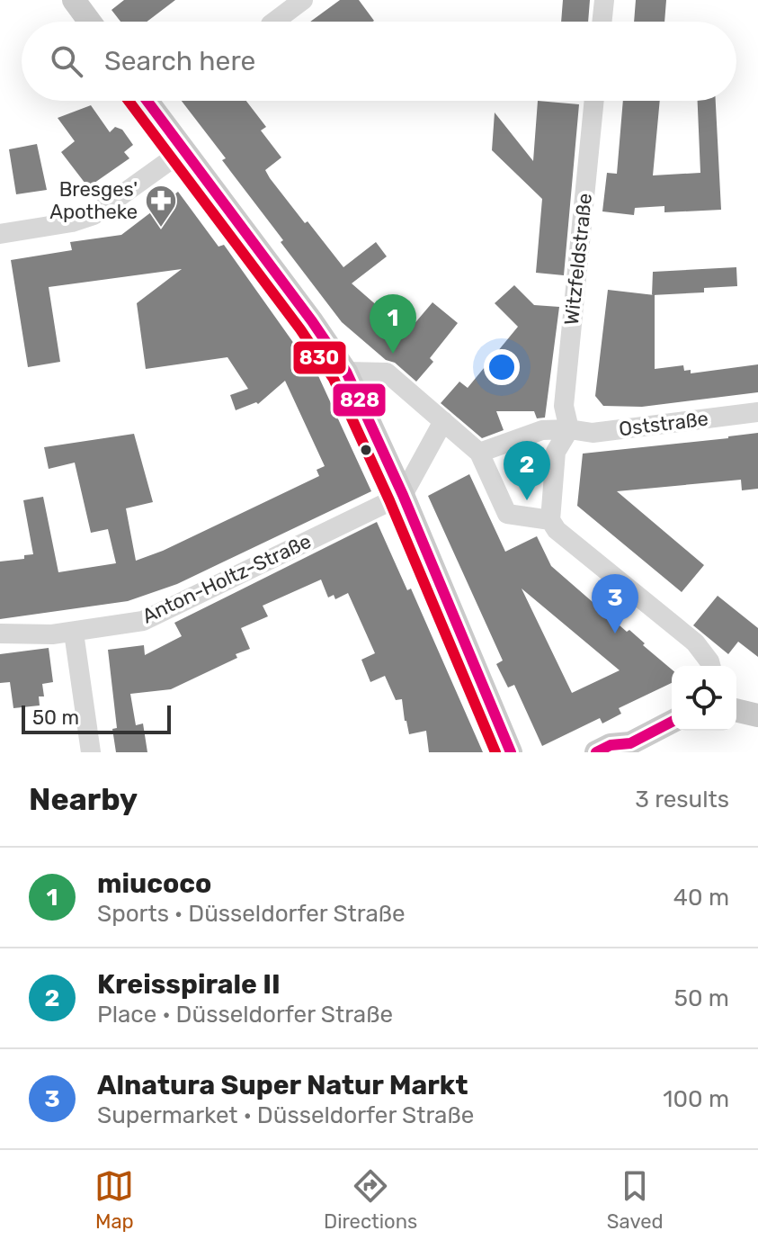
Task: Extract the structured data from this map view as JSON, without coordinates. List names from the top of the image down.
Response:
{
  "streets": {
    "street": ["Witzfeldstraße", "Oststraße", "Anton-Holtz-Straße"]
  },
  "crossings": [
    ["Witzfeldstraße", "Oststraße"]
  ],
  "places": {
    "pharmacy": ["Bresges' Apotheke"]
  },
  "lines": ["transit line 828", "transit line 830"],
  "scale_bar": "50 m",
  "page": {
    "search": "Search here",
    "pins": ["1", "2", "3"],
    "scale": "50 m",
    "heading": ["Nearby", "3 results"],
    "list": [
      {
        "mark": "1",
        "name": "miucoco",
        "note": "Sports · Düsseldorfer Straße",
        "value": "40 m"
      },
      {
        "mark": "2",
        "name": "Kreisspirale II",
        "note": "Place · Düsseldorfer Straße",
        "value": "50 m"
      },
      {
        "mark": "3",
        "name": "Alnatura Super Natur Markt",
        "note": "Supermarket · Düsseldorfer Straße",
        "value": "100 m"
      }
    ],
    "nav": ["Map", "Directions", "Saved"]
  }
}
